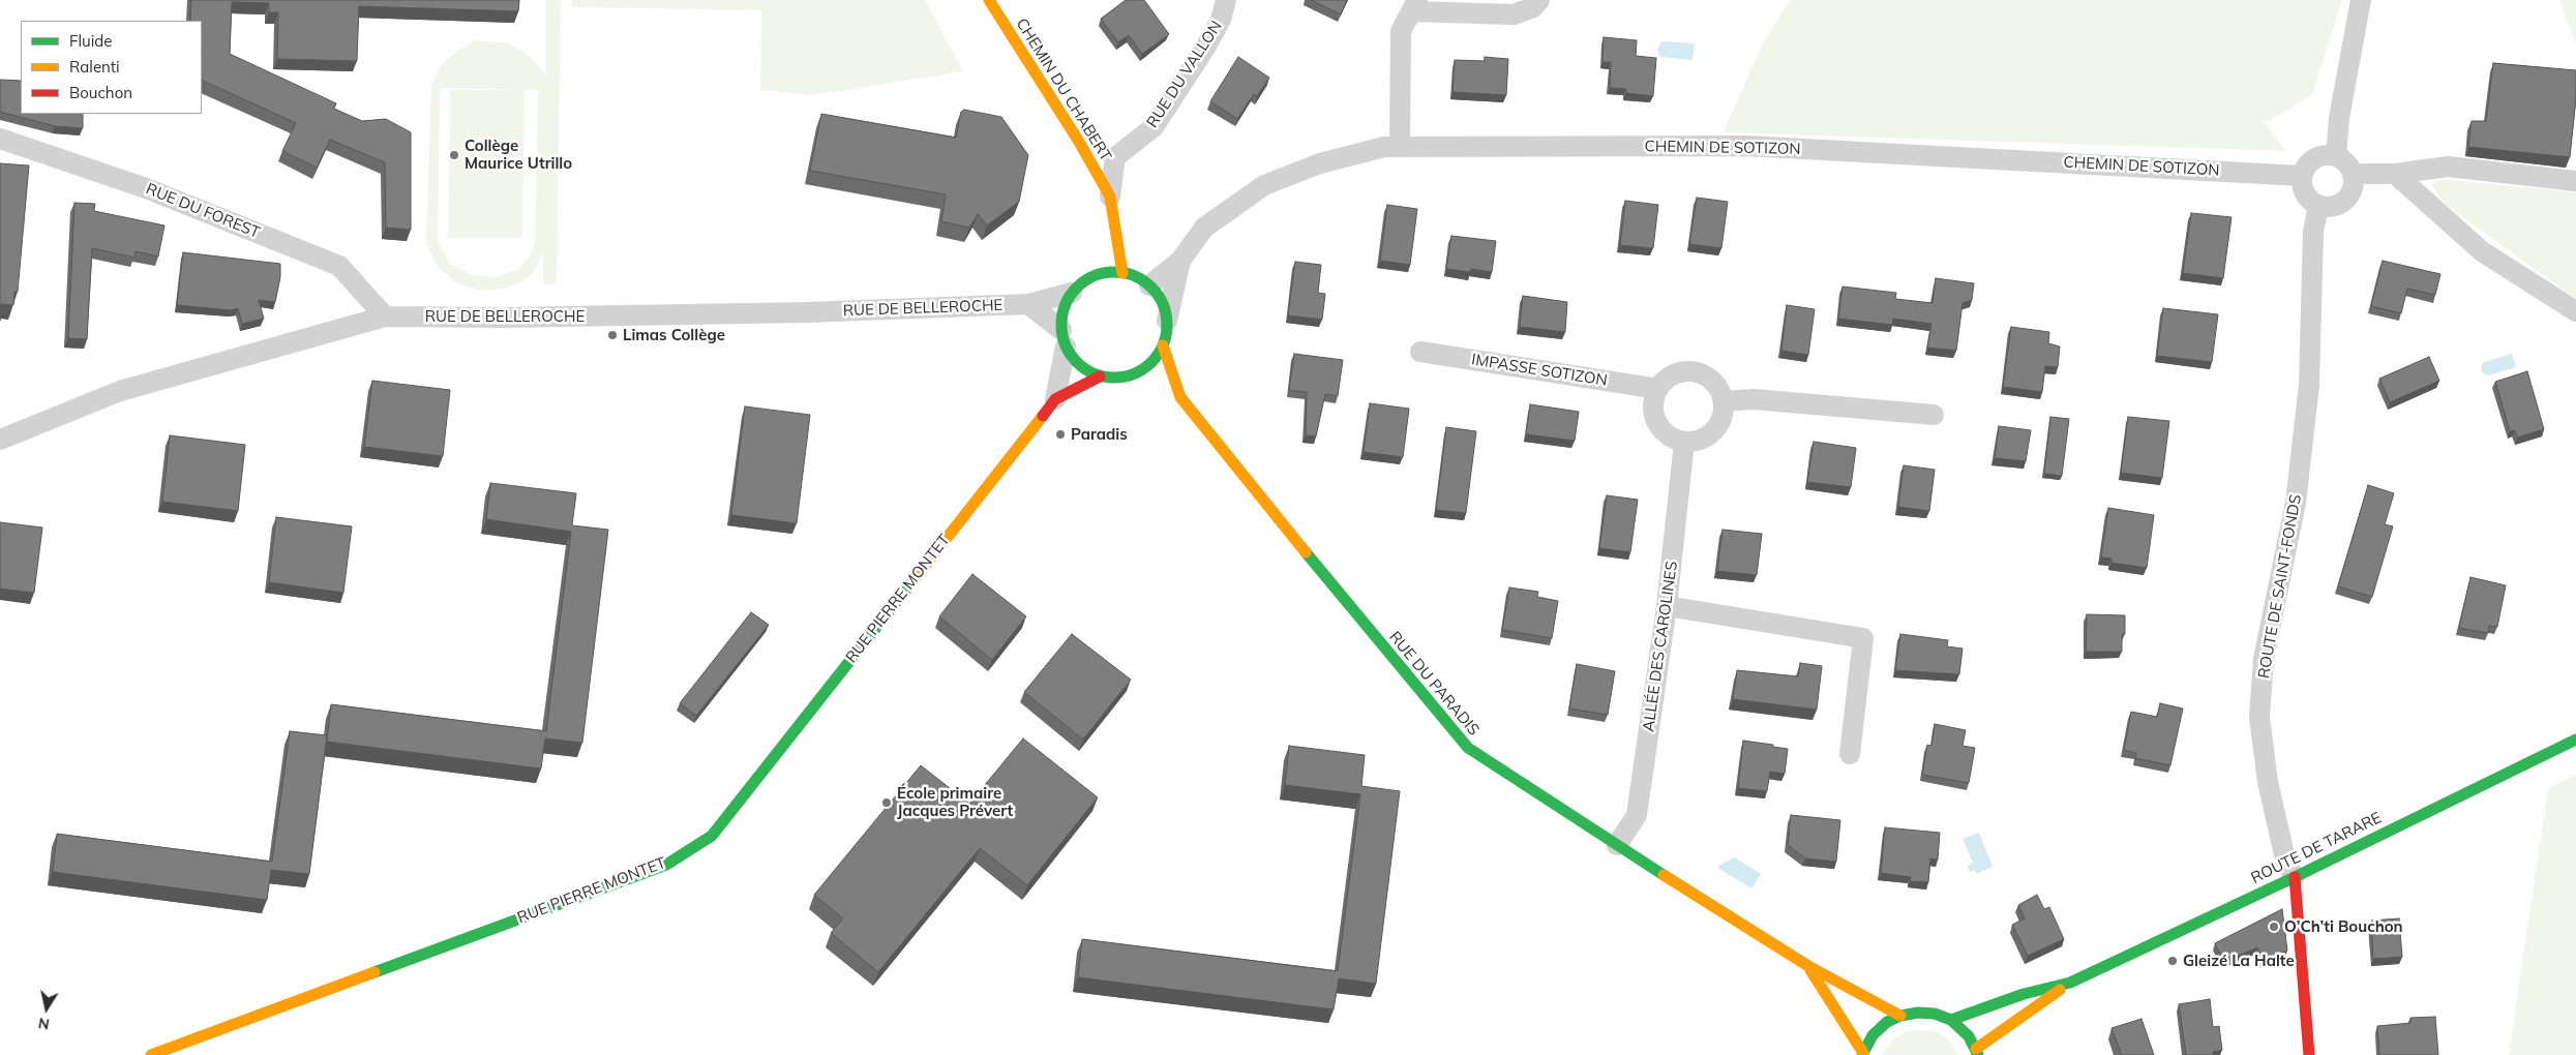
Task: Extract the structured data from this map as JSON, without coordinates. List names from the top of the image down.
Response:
{
  "streets": {
    "main road": [
      "CHEMIN DU CHABERT",
      "ROUTE DE SAINT-FONDS",
      "RUE PIERRE MONTET",
      "RUE DU PARADIS",
      "ROUTE DE TARARE"
    ],
    "street": [
      "RUE DU VALLON",
      "CHEMIN DE SOTIZON",
      "RUE DU FOREST",
      "RUE DE BELLEROCHE",
      "IMPASSE SOTIZON",
      "ALLÉE DES CAROLINES"
    ]
  },
  "crossings": [
    ["RUE DU VALLON", "CHEMIN DU CHABERT"],
    ["CHEMIN DU CHABERT", "CHEMIN DE SOTIZON"],
    ["CHEMIN DU CHABERT", "RUE DE BELLEROCHE"],
    ["CHEMIN DU CHABERT", "RUE PIERRE MONTET"],
    ["CHEMIN DU CHABERT", "RUE DU PARADIS"],
    ["CHEMIN DE SOTIZON", "RUE DE BELLEROCHE"],
    ["CHEMIN DE SOTIZON", "ROUTE DE SAINT-FONDS"],
    ["CHEMIN DE SOTIZON", "RUE PIERRE MONTET"],
    ["CHEMIN DE SOTIZON", "RUE DU PARADIS"],
    ["RUE DU FOREST", "RUE DE BELLEROCHE"],
    ["RUE DE BELLEROCHE", "RUE PIERRE MONTET"],
    ["RUE DE BELLEROCHE", "RUE DU PARADIS"],
    ["IMPASSE SOTIZON", "ALLÉE DES CAROLINES"],
    ["ROUTE DE SAINT-FONDS", "ROUTE DE TARARE"],
    ["RUE PIERRE MONTET", "RUE DU PARADIS"],
    ["ALLÉE DES CAROLINES", "RUE DU PARADIS"]
  ],
  "places": [
    "Collège Maurice Utrillo",
    "Limas Collège",
    "Paradis",
    "École primaire Jacques Prévert",
    "O’Ch’ti Bouchon",
    "Gleizé La Halte"
  ],
  "legend": ["Fluide", "Ralenti", "Bouchon"],
  "north": "bottom"
}
